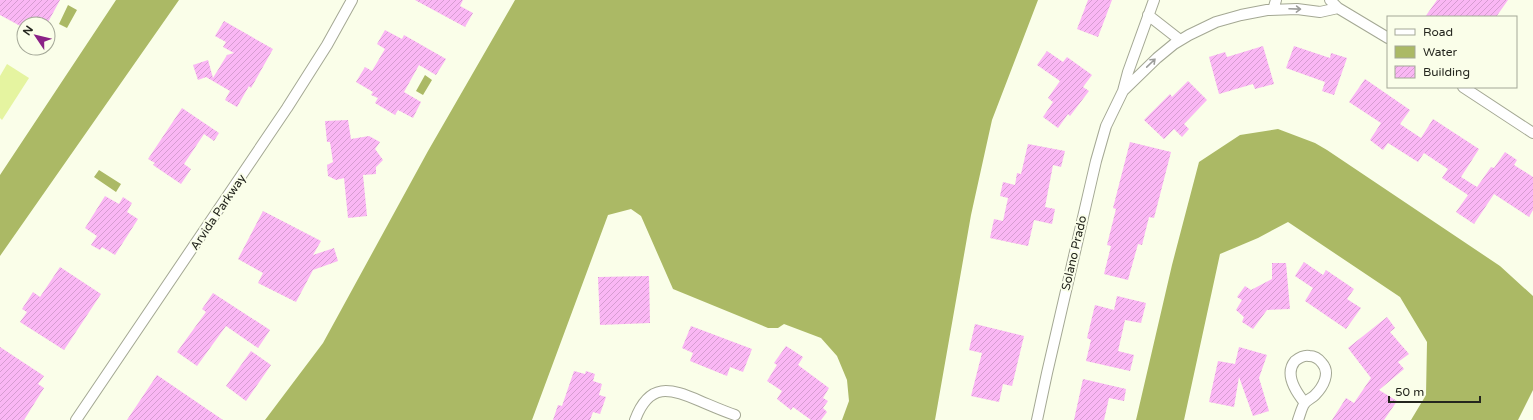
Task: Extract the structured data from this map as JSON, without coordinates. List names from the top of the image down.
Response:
{
  "streets": {
    "street": ["Arvida Parkway", "Solano Prado"]
  },
  "legend": ["Road", "Water", "Building"],
  "scale_bar": "50 m",
  "north": "top left"
}
